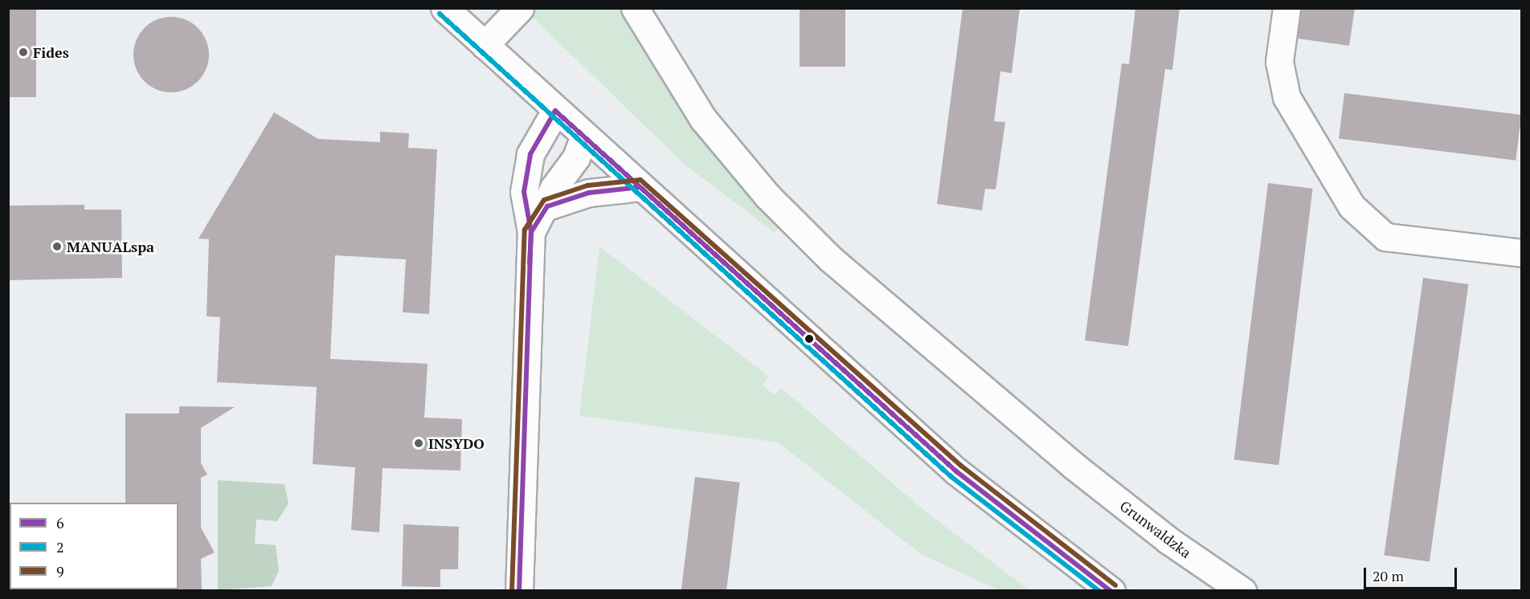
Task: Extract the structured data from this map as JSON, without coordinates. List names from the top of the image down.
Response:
{
  "streets": {
    "street": ["Grunwaldzka"]
  },
  "places": ["Fides", "MANUALspa", "INSYDO"],
  "lines": ["transit line 2", "transit line 6", "transit line 9"],
  "legend": ["6", "2", "9"],
  "scale_bar": "20 m"
}
